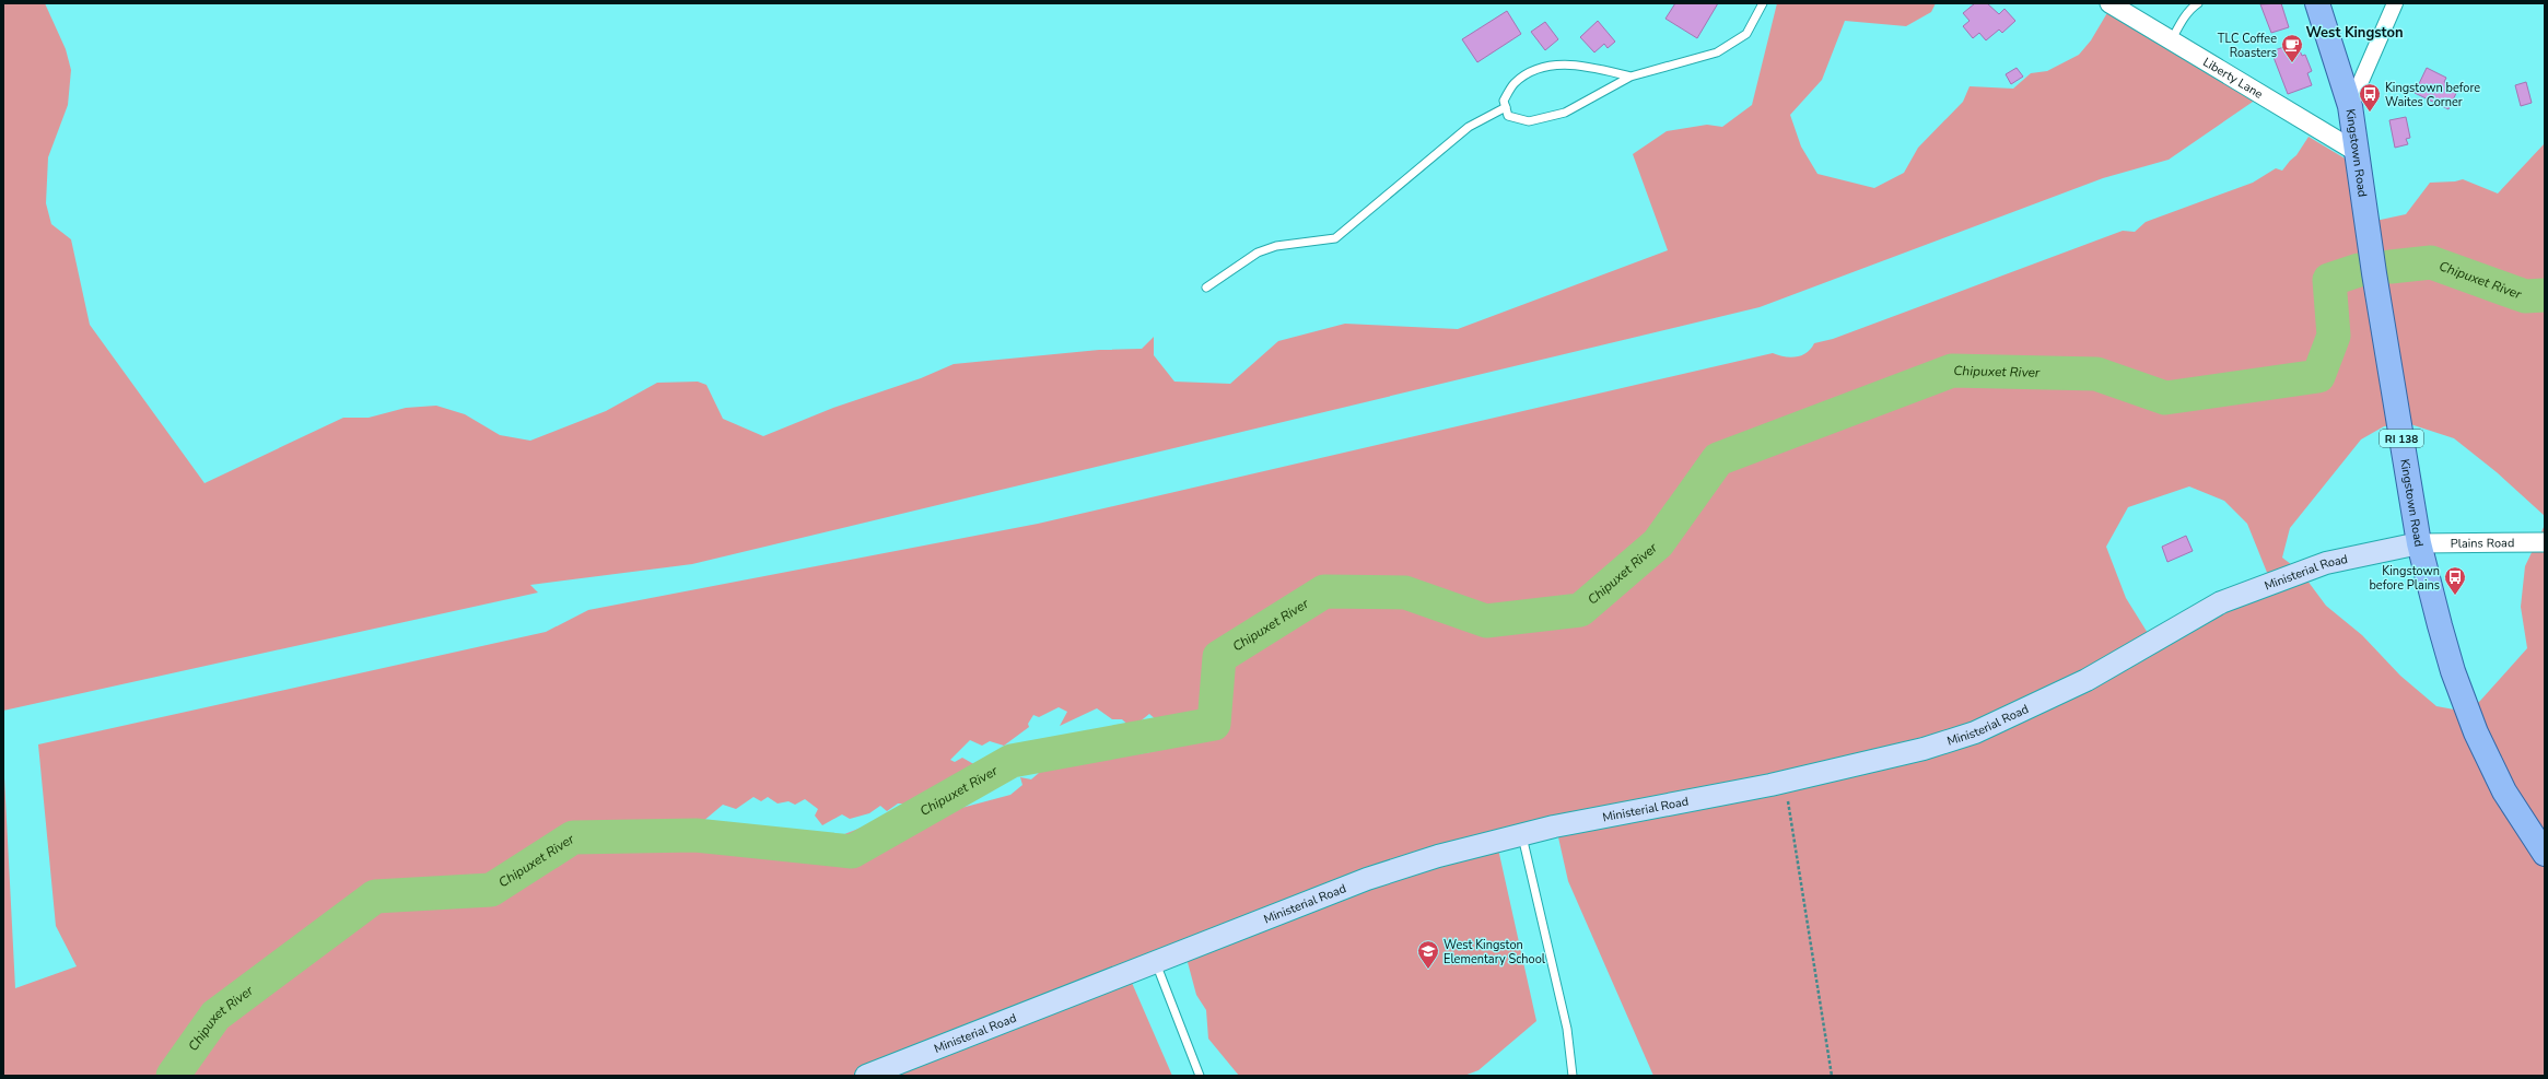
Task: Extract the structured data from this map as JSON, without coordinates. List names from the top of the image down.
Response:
{
  "streets": {
    "main road": ["Kingstown Road", "RI 138", "Ministerial Road"],
    "street": ["Liberty Lane", "Plains Road"]
  },
  "crossings": [
    ["Liberty Lane", "Kingstown Road"],
    ["Kingstown Road", "Plains Road"],
    ["Kingstown Road", "Ministerial Road"],
    ["Plains Road", "Ministerial Road"]
  ],
  "districts": ["West Kingston"],
  "water": ["Chipuxet River"],
  "places": {
    "cafe": ["TLC Coffee Roasters"],
    "bus stop": ["Kingstown before Waites Corner", "Kingstown before Plains"],
    "school or university": ["West Kingston Elementary School"]
  }
}
